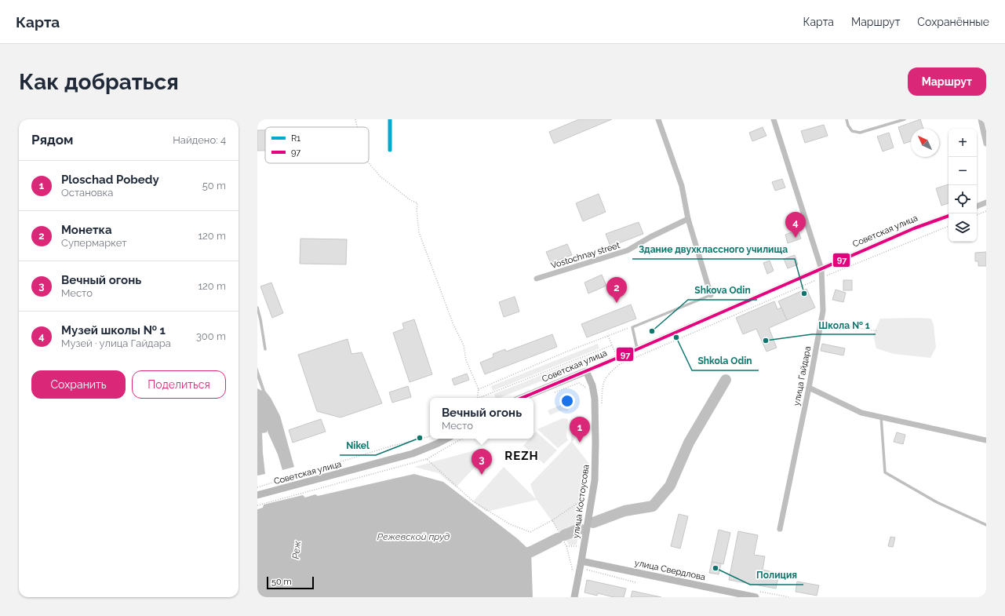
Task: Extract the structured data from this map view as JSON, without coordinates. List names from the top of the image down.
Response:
{
  "streets": {
    "main road": ["Советская улица", "улица Костоусова", "улица Свердлова"],
    "street": ["Vostochnay street", "улица Гайдара"]
  },
  "crossings": [
    ["Советская улица", "улица Гайдара"],
    ["Советская улица", "улица Костоусова"],
    ["улица Костоусова", "улица Свердлова"]
  ],
  "districts": ["REZH"],
  "water": ["Режевской пруд", "Реж"],
  "places": [
    "Здание двухклассного училища",
    "Shkova Odin",
    "Shkola Odin",
    "Школа № 1",
    "Nikel",
    "Полиция"
  ],
  "lines": ["transit line R1", "transit line 97"],
  "legend": ["R1", "97"],
  "scale_bar": "50 m",
  "north": "top left",
  "page": {
    "header": "Карта",
    "nav": ["Карта", "Маршрут", "Сохранённые"],
    "buttons": [
      "Маршрут",
      ["Сохранить", "Поделиться"]
    ],
    "title": "Как добраться",
    "heading": ["Рядом", "Найдено: 4"],
    "map_buttons": ["+", "−"],
    "list": [
      {
        "mark": "1",
        "name": "Ploschad Pobedy",
        "note": "Остановка",
        "value": "50 m"
      },
      {
        "mark": "2",
        "name": "Монетка",
        "note": "Супермаркет",
        "value": "120 m"
      },
      {
        "mark": "3",
        "name": "Вечный огонь",
        "note": "Место",
        "value": "120 m"
      },
      {
        "mark": "4",
        "name": "Музей школы № 1",
        "note": "Музей · улица Гайдара",
        "value": "300 m"
      }
    ],
    "pins": [
      "4",
      "2",
      "1",
      "3"
    ],
    "popup": ["Вечный огонь", "Место"],
    "scale": "50 m"
  }
}
